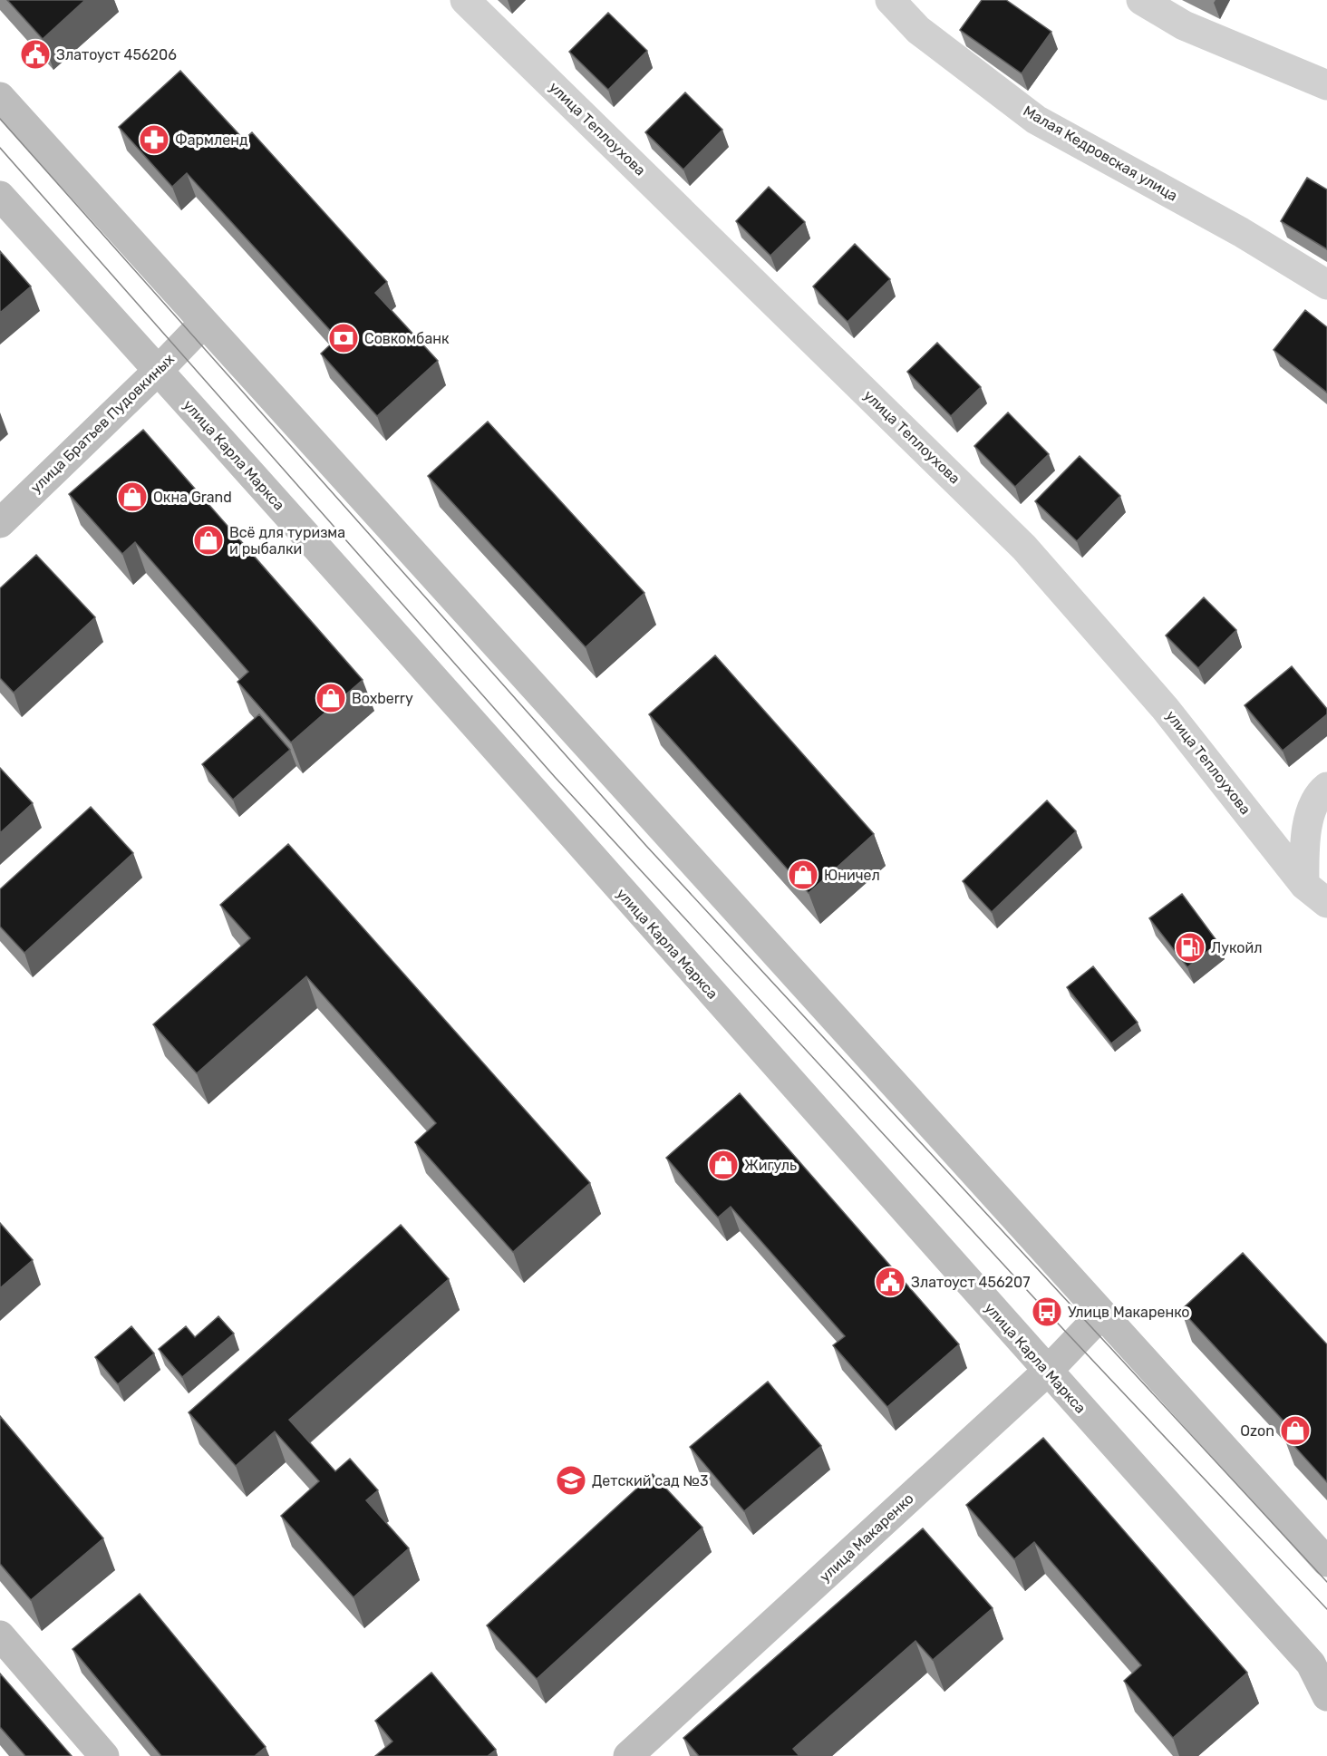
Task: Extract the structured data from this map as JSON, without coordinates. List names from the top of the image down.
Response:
{
  "streets": {
    "main road": ["улица Братьев Пудовкиных", "улица Карла Маркса", "улица Макаренко"],
    "street": ["улица Теплоухова", "Малая Кедровская улица"]
  },
  "crossings": [
    ["улица Братьев Пудовкиных", "улица Карла Маркса"],
    ["улица Карла Маркса", "улица Макаренко"]
  ],
  "places": {
    "public building": ["Златоуст 456206", "Златоуст 456207"],
    "pharmacy": ["Фармленд"],
    "bank": ["Совкомбанк"],
    "shop": [
      "Окна Grand",
      "Всё для туризма и рыбалки",
      "Boxberry",
      "Юничел",
      "Жигуль",
      "Ozon"
    ],
    "fuel station": ["Лукойл"],
    "bus stop": ["Улицв Макаренко"],
    "school or university": ["Детский сад №3"]
  }
}
